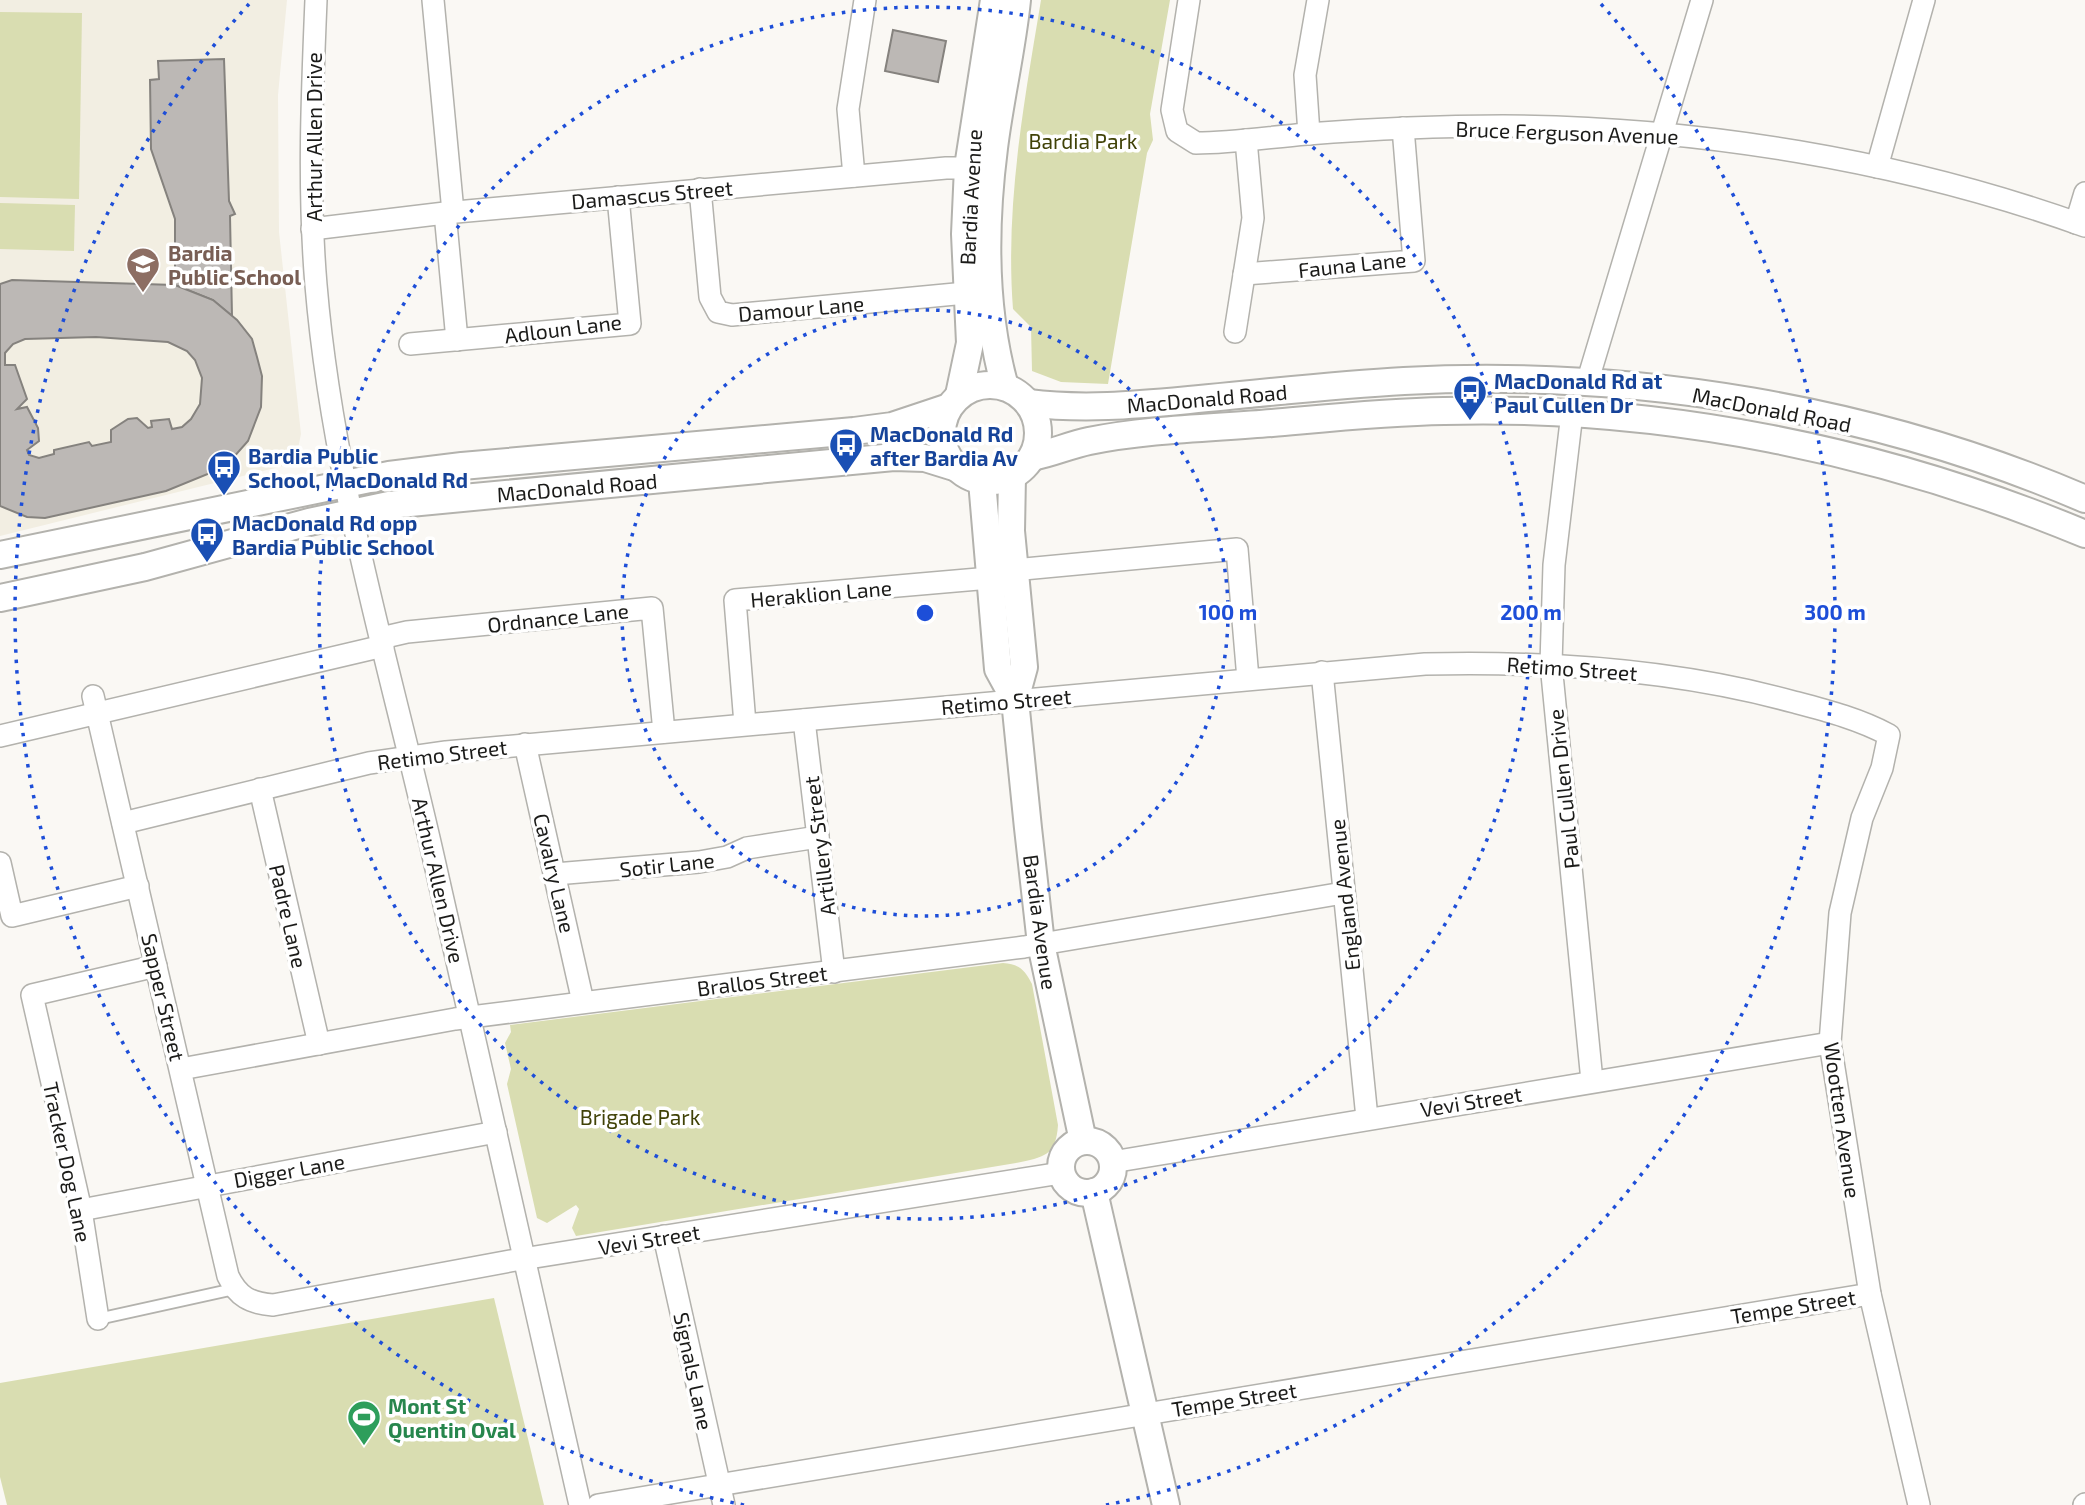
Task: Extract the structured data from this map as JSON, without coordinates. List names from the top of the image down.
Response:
{
  "streets": {
    "street": [
      "Bruce Ferguson Avenue",
      "Arthur Allen Drive",
      "Damascus Street",
      "Bardia Avenue",
      "Fauna Lane",
      "Damour Lane",
      "Adloun Lane",
      "MacDonald Road",
      "Heraklion Lane",
      "Ordnance Lane",
      "Retimo Street",
      "Paul Cullen Drive",
      "Artillery Street",
      "Sotir Lane",
      "Cavalry Lane",
      "England Avenue",
      "Padre Lane",
      "Brallos Street",
      "Sapper Street",
      "Vevi Street",
      "Wootten Avenue",
      "Tracker Dog Lane",
      "Digger Lane",
      "Tempe Street",
      "Signals Lane"
    ]
  },
  "crossings": [
    ["Bruce Ferguson Avenue", "Fauna Lane"],
    ["Arthur Allen Drive", "Damascus Street"],
    ["Arthur Allen Drive", "MacDonald Road"],
    ["Arthur Allen Drive", "Ordnance Lane"],
    ["Arthur Allen Drive", "Retimo Street"],
    ["Arthur Allen Drive", "Brallos Street"],
    ["Arthur Allen Drive", "Vevi Street"],
    ["Arthur Allen Drive", "Digger Lane"],
    ["Damascus Street", "Bardia Avenue"],
    ["Damascus Street", "Damour Lane"],
    ["Damascus Street", "Adloun Lane"],
    ["Bardia Avenue", "Damour Lane"],
    ["Bardia Avenue", "MacDonald Road"],
    ["Bardia Avenue", "Heraklion Lane"],
    ["Bardia Avenue", "Retimo Street"],
    ["Bardia Avenue", "Brallos Street"],
    ["Bardia Avenue", "Vevi Street"],
    ["MacDonald Road", "Paul Cullen Drive"],
    ["Heraklion Lane", "Retimo Street"],
    ["Ordnance Lane", "Retimo Street"],
    ["Ordnance Lane", "Sapper Street"],
    ["Retimo Street", "Paul Cullen Drive"],
    ["Retimo Street", "Artillery Street"],
    ["Retimo Street", "Cavalry Lane"],
    ["Retimo Street", "England Avenue"],
    ["Retimo Street", "Padre Lane"],
    ["Retimo Street", "Sapper Street"],
    ["Retimo Street", "Wootten Avenue"],
    ["Paul Cullen Drive", "Vevi Street"],
    ["Artillery Street", "Sotir Lane"],
    ["Artillery Street", "Brallos Street"],
    ["Sotir Lane", "Cavalry Lane"],
    ["Cavalry Lane", "Brallos Street"],
    ["England Avenue", "Brallos Street"],
    ["England Avenue", "Vevi Street"],
    ["Padre Lane", "Brallos Street"],
    ["Brallos Street", "Sapper Street"],
    ["Sapper Street", "Vevi Street"],
    ["Sapper Street", "Tracker Dog Lane"],
    ["Sapper Street", "Digger Lane"],
    ["Vevi Street", "Wootten Avenue"],
    ["Vevi Street", "Tracker Dog Lane"],
    ["Vevi Street", "Signals Lane"],
    ["Wootten Avenue", "Tempe Street"],
    ["Tracker Dog Lane", "Digger Lane"],
    ["Tempe Street", "Signals Lane"]
  ],
  "parks": ["Bardia Park", "Brigade Park"],
  "places": {
    "school or university": ["Bardia Public School"],
    "bus stop": [
      "MacDonald Rd at Paul Cullen Dr",
      "MacDonald Rd after Bardia Av",
      "Bardia Public School, MacDonald Rd",
      "MacDonald Rd opp Bardia Public School"
    ],
    "sports": ["Mont St Quentin Oval"]
  },
  "rings": ["100 m", "200 m", "300 m"]
}
